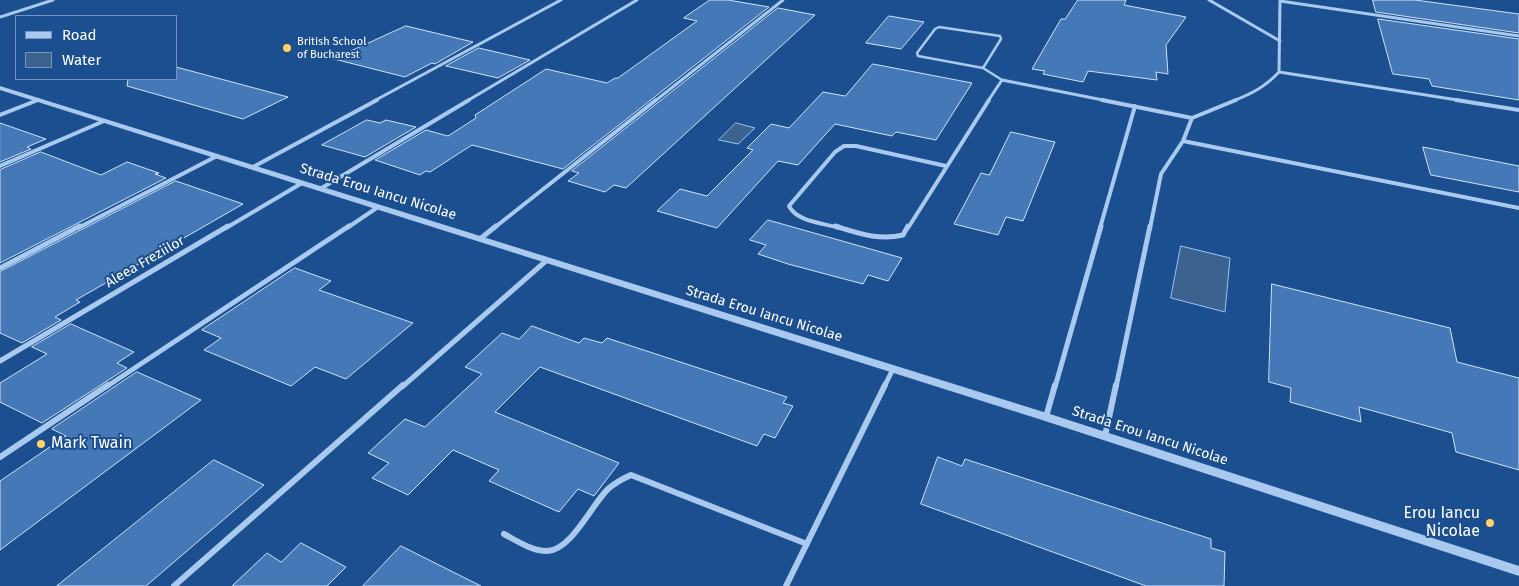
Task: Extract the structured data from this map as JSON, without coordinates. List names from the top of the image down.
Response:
{
  "streets": {
    "street": ["Strada Erou Iancu Nicolae", "Aleea Freziilor"]
  },
  "crossings": [
    ["Strada Erou Iancu Nicolae", "Aleea Freziilor"]
  ],
  "places": ["British School of Bucharest", "Mark Twain", "Erou Iancu Nicolae"],
  "legend": ["Road", "Water"]
}
